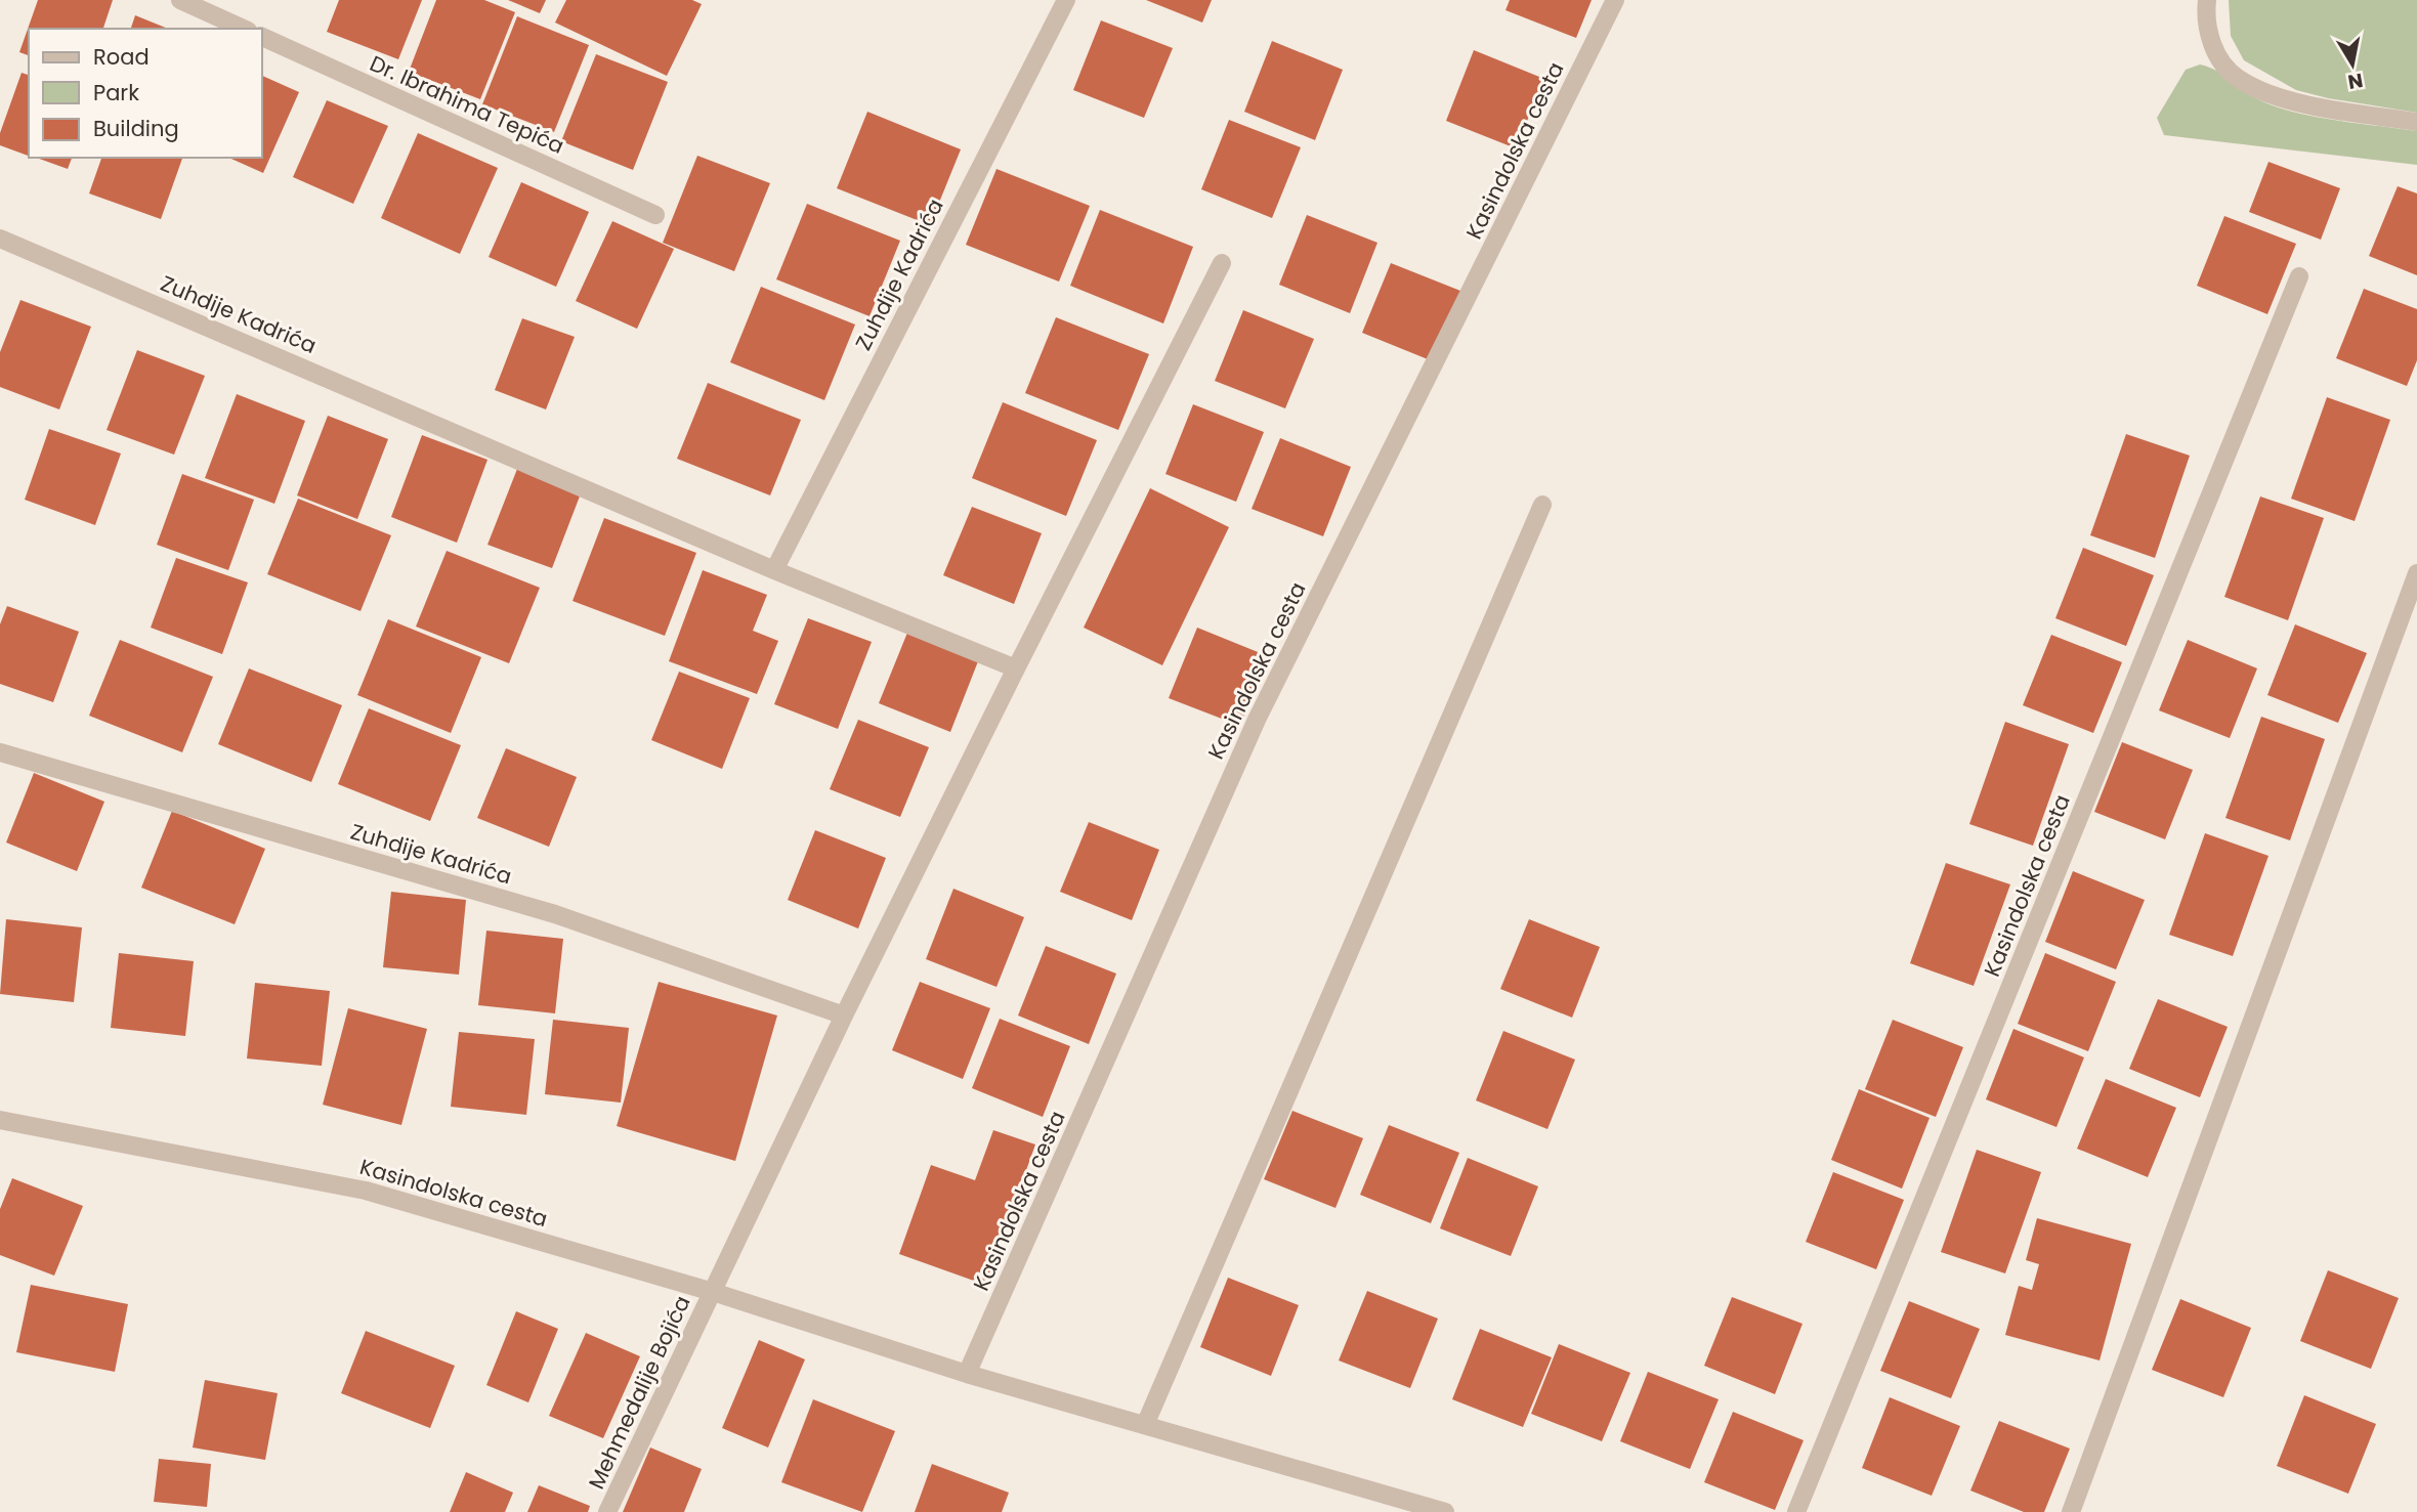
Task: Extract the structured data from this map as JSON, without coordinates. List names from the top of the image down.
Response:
{
  "streets": {
    "street": [
      "Dr. Ibrahima Tepića",
      "Kasindolska cesta",
      "Zuhdije Kadrića",
      "Mehmedalije Bojića"
    ]
  },
  "crossings": [
    ["Kasindolska cesta", "Mehmedalije Bojića"]
  ],
  "legend": ["Road", "Park", "Building"],
  "north": "bottom"
}
